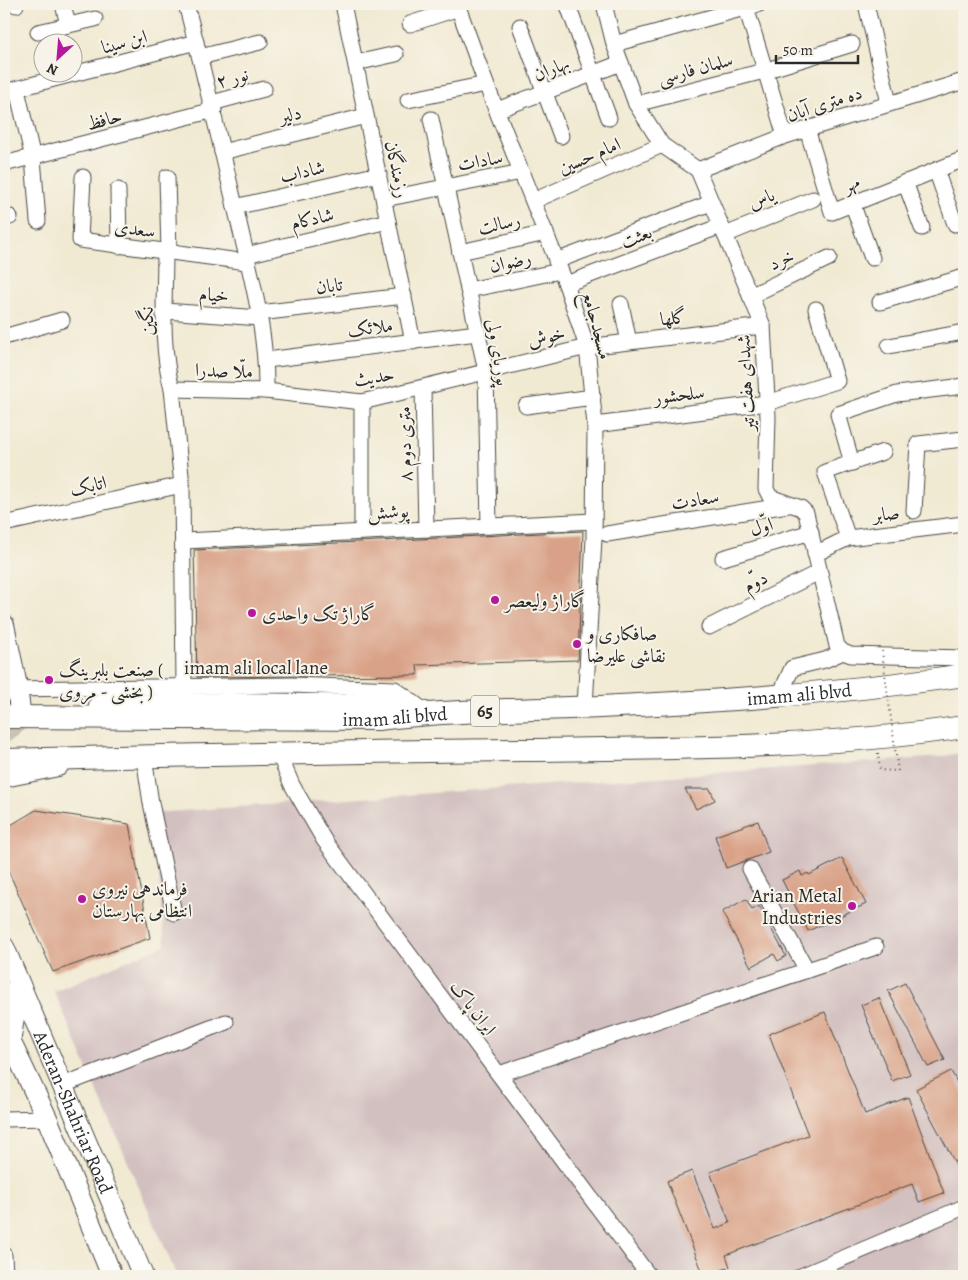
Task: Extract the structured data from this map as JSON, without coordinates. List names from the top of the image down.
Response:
{
  "streets": {
    "highway": ["imam ali blvd", "65"],
    "main road": ["Aderan-Shahriar Road"],
    "street": [
      "ابن سینا",
      "بهاران",
      "سلمان فارسی",
      "نور ۲",
      "ده متری آبان",
      "دلیر",
      "حافظ",
      "امام حسین",
      "سادات",
      "رزمندگان",
      "شاداب",
      "مهر",
      "یاس",
      "شادکام",
      "رسالت",
      "سعدی",
      "بعثت",
      "خرد",
      "رضوان",
      "تابان",
      "خیام",
      "گلها",
      "نگین",
      "مسجدجامع",
      "ملائک",
      "خوش",
      "پوریای ولی",
      "ملّا صدرا",
      "حدیث",
      "شهدای هفت تیر",
      "سلحشور",
      "۸ متری دوم",
      "اتابک",
      "سعادت",
      "پوشش",
      "صابر",
      "اوّل",
      "دوّم",
      "imam ali local lane",
      "ایران پاک"
    ]
  },
  "crossings": [
    ["ابن سینا", "ملّا صدرا"],
    ["بهاران", "مسجدجامع"],
    ["نور ۲", "حافظ"],
    ["نور ۲", "ملّا صدرا"],
    ["ده متری آبان", "مهر"],
    ["ده متری آبان", "شهدای هفت تیر"],
    ["دلیر", "رزمندگان"],
    ["دلیر", "ملّا صدرا"],
    ["حافظ", "ملّا صدرا"],
    ["امام حسین", "مسجدجامع"],
    ["سادات", "رزمندگان"],
    ["سادات", "مسجدجامع"],
    ["سادات", "پوریای ولی"],
    ["رزمندگان", "شاداب"],
    ["رزمندگان", "شادکام"],
    ["رزمندگان", "تابان"],
    ["رزمندگان", "ملائک"],
    ["شاداب", "ملّا صدرا"],
    ["یاس", "بعثت"],
    ["یاس", "شهدای هفت تیر"],
    ["شادکام", "سعدی"],
    ["شادکام", "ملّا صدرا"],
    ["رسالت", "مسجدجامع"],
    ["رسالت", "پوریای ولی"],
    ["سعدی", "نگین"],
    ["سعدی", "ملّا صدرا"],
    ["بعثت", "رضوان"],
    ["بعثت", "مسجدجامع"],
    ["بعثت", "شهدای هفت تیر"],
    ["خرد", "شهدای هفت تیر"],
    ["رضوان", "مسجدجامع"],
    ["رضوان", "پوریای ولی"],
    ["تابان", "خیام"],
    ["تابان", "ملّا صدرا"],
    ["خیام", "نگین"],
    ["خیام", "ملّا صدرا"],
    ["گلها", "مسجدجامع"],
    ["گلها", "خوش"],
    ["گلها", "شهدای هفت تیر"],
    ["نگین", "ملّا صدرا"],
    ["مسجدجامع", "خوش"],
    ["مسجدجامع", "سلحشور"],
    ["مسجدجامع", "پوشش"],
    ["مسجدجامع", "imam ali blvd"],
    ["ملائک", "پوریای ولی"],
    ["ملائک", "ملّا صدرا"],
    ["خوش", "پوریای ولی"],
    ["خوش", "حدیث"],
    ["پوریای ولی", "حدیث"],
    ["پوریای ولی", "پوشش"],
    ["ملّا صدرا", "حدیث"],
    ["ملّا صدرا", "اتابک"],
    ["ملّا صدرا", "پوشش"],
    ["ملّا صدرا", "imam ali local lane"],
    ["حدیث", "۸ متری دوم"],
    ["شهدای هفت تیر", "سلحشور"],
    ["شهدای هفت تیر", "سعادت"],
    ["شهدای هفت تیر", "صابر"],
    ["شهدای هفت تیر", "اوّل"],
    ["شهدای هفت تیر", "دوّم"],
    ["۸ متری دوم", "پوشش"],
    ["imam ali local lane", "imam ali blvd"],
    ["imam ali blvd", "ایران پاک"]
  ],
  "places": [
    "گاراژ ولیعصر",
    "گاراژ تک واحدی",
    "صافکاری و نقاشی عليرضا",
    "صنعت بلبرینگ ( بخشی - مروی )",
    "فرماندهی نیروی انتظامی بهارستان",
    "Arian Metal Industries"
  ],
  "scale_bar": "50 m",
  "north": "bottom left"
}
